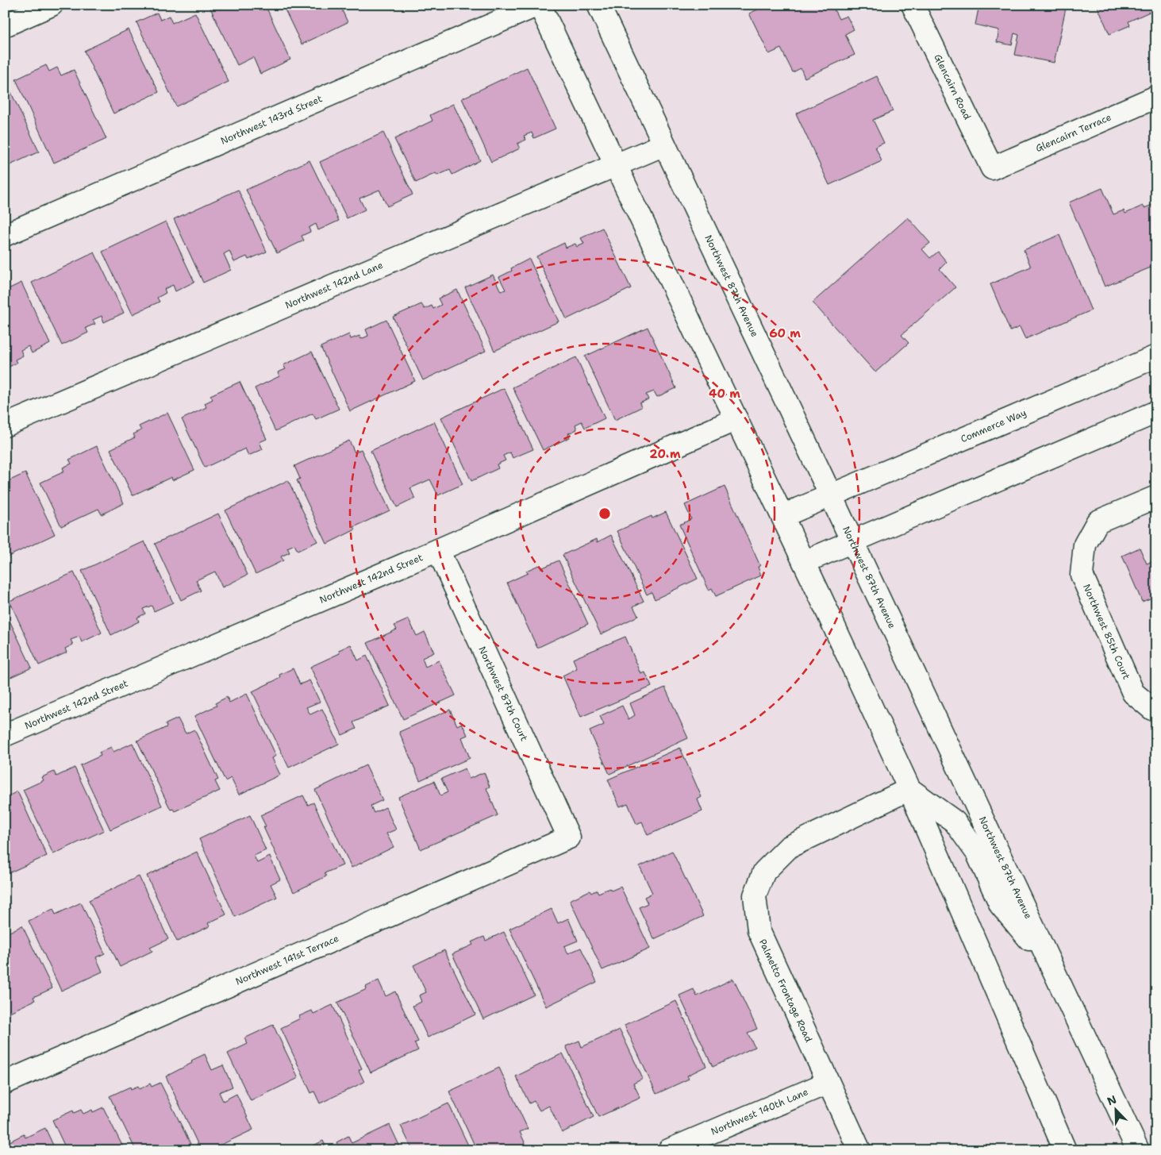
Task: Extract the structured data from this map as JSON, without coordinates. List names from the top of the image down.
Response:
{
  "streets": {
    "street": [
      "Glencairn Road",
      "Northwest 143rd Street",
      "Glencairn Terrace",
      "Northwest 142nd Lane",
      "Northwest 87th Avenue",
      "Commerce Way",
      "Northwest 142nd Street",
      "Northwest 85th Court",
      "Northwest 87th Court",
      "Northwest 141st Terrace",
      "Palmetto Frontage Road",
      "Northwest 140th Lane"
    ]
  },
  "crossings": [
    ["Glencairn Road", "Glencairn Terrace"],
    ["Northwest 142nd Lane", "Northwest 87th Avenue"],
    ["Northwest 87th Avenue", "Commerce Way"],
    ["Northwest 142nd Street", "Northwest 87th Court"],
    ["Northwest 87th Court", "Northwest 141st Terrace"],
    ["Palmetto Frontage Road", "Northwest 140th Lane"]
  ],
  "north": "top left",
  "rings": ["60 m", "40 m", "20 m"]
}
